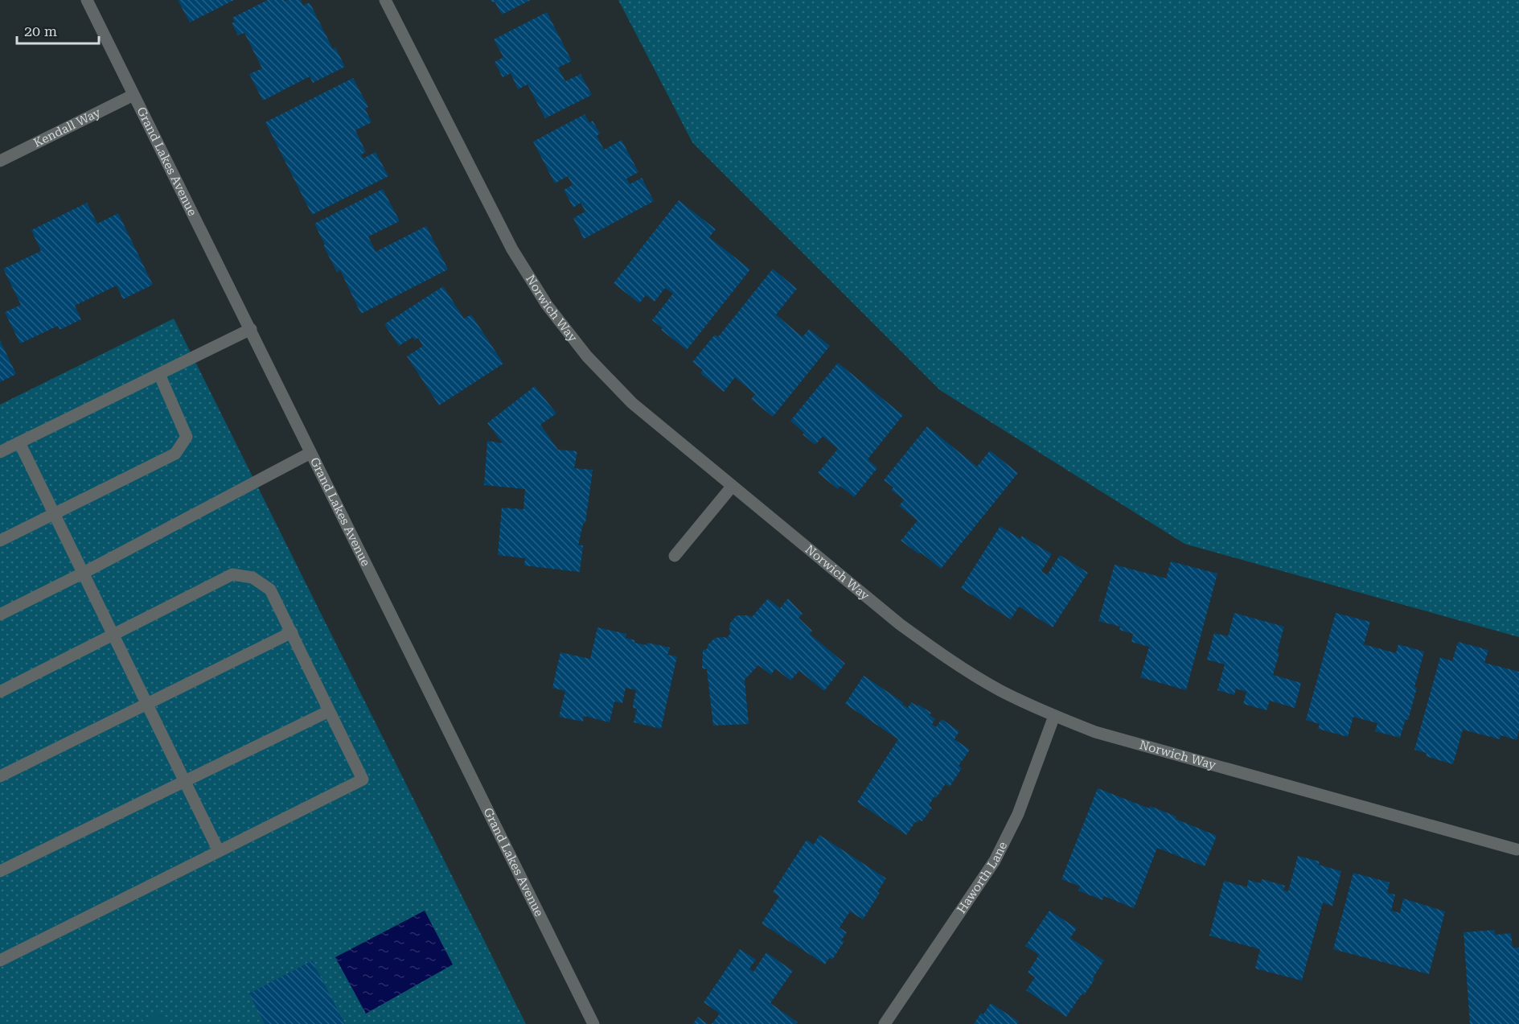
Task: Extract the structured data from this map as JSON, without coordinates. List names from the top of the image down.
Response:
{
  "streets": {
    "street": [
      "Kendall Way",
      "Grand Lakes Avenue",
      "Norwich Way",
      "Haworth Lane"
    ]
  },
  "crossings": [
    ["Kendall Way", "Grand Lakes Avenue"],
    ["Norwich Way", "Haworth Lane"]
  ],
  "scale_bar": "20 m"
}
